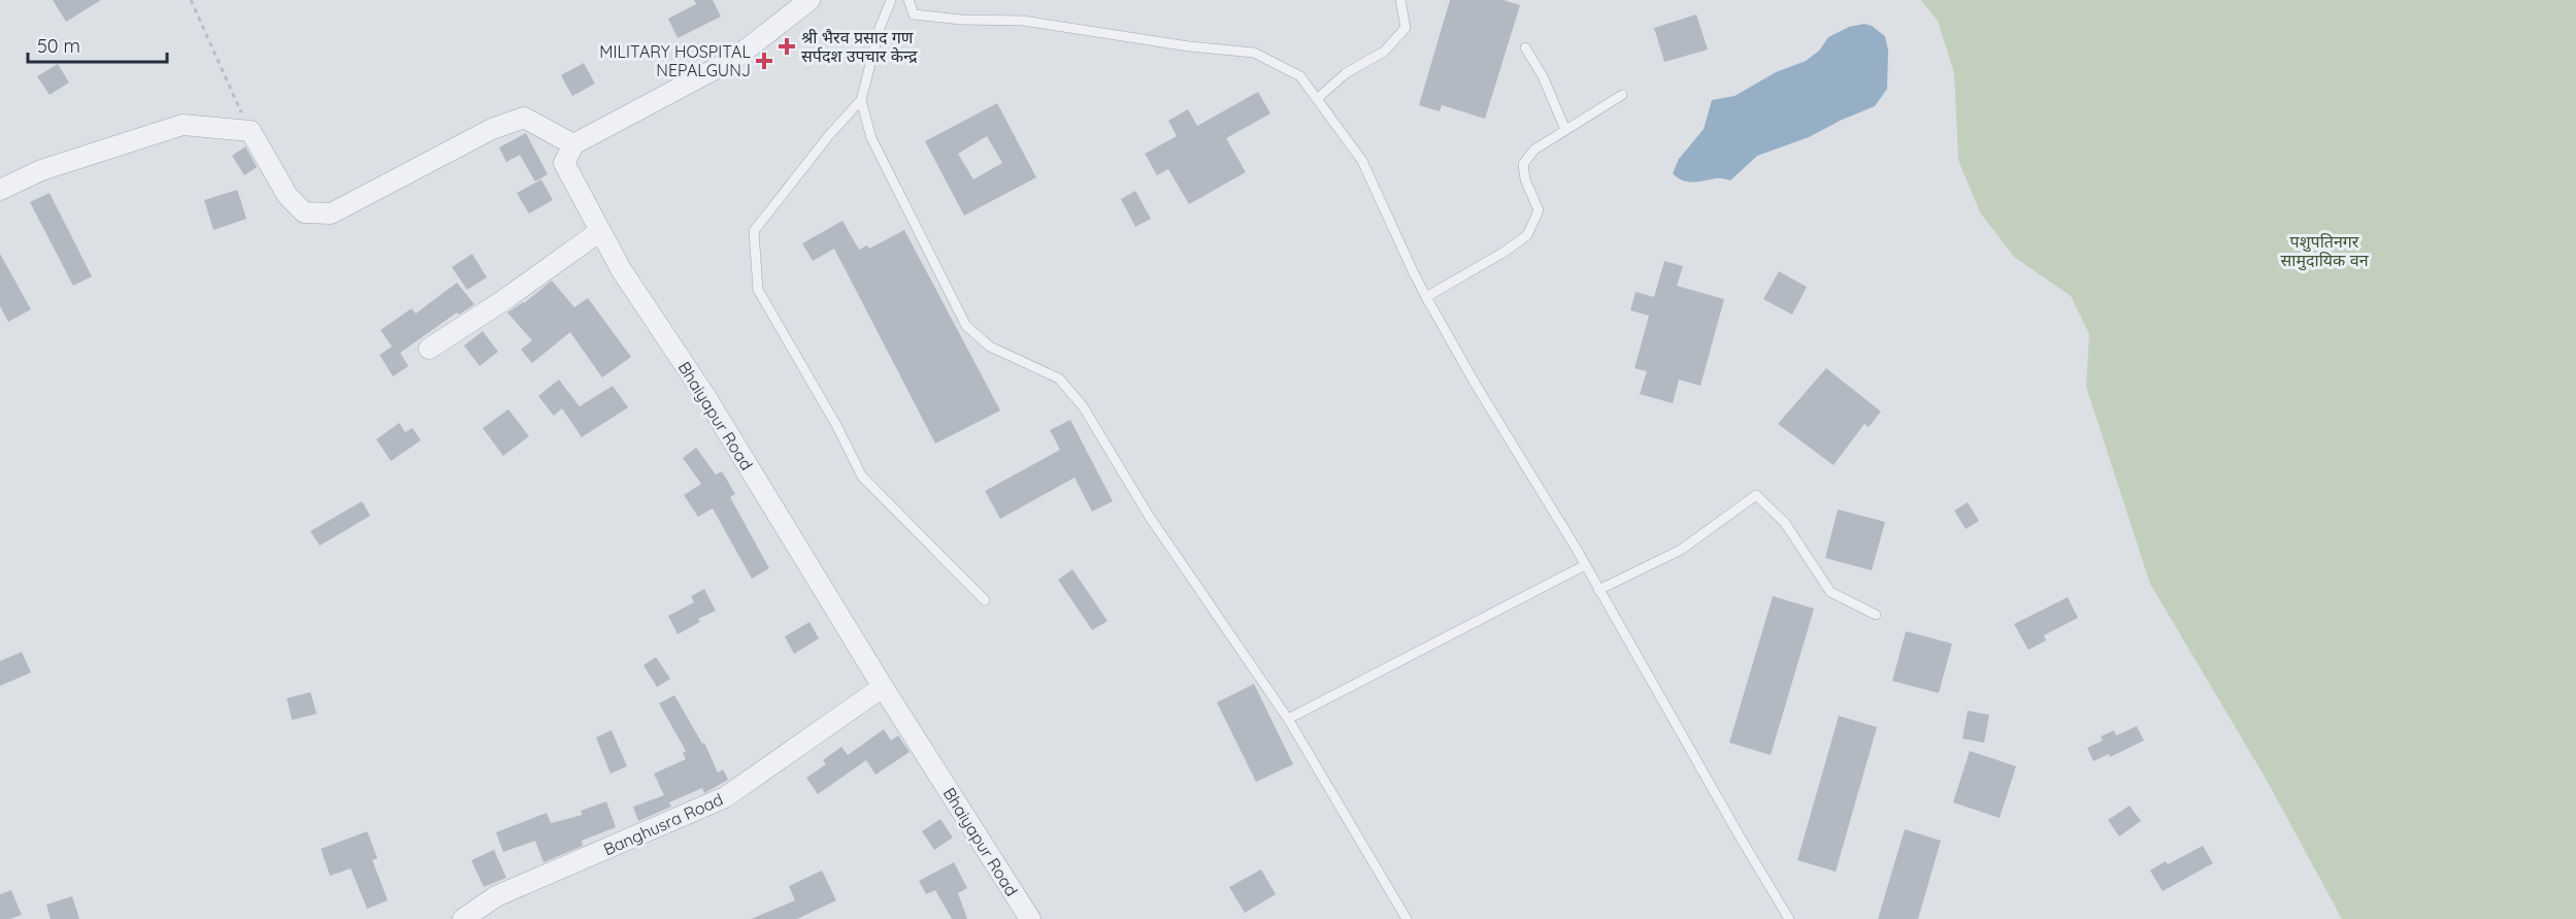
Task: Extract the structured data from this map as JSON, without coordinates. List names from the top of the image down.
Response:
{
  "streets": {
    "street": ["Bhaiyapur Road", "Banghusra Road"]
  },
  "crossings": [
    ["Bhaiyapur Road", "Banghusra Road"]
  ],
  "parks": ["पशुपतिनगर सामुदायिक वन"],
  "places": {
    "health": ["श्री भैरव प्रसाद गण सर्पदश उपचार केन्द्र", "MILITARY HOSPITAL NEPALGUNJ"]
  },
  "scale_bar": "50 m"
}
